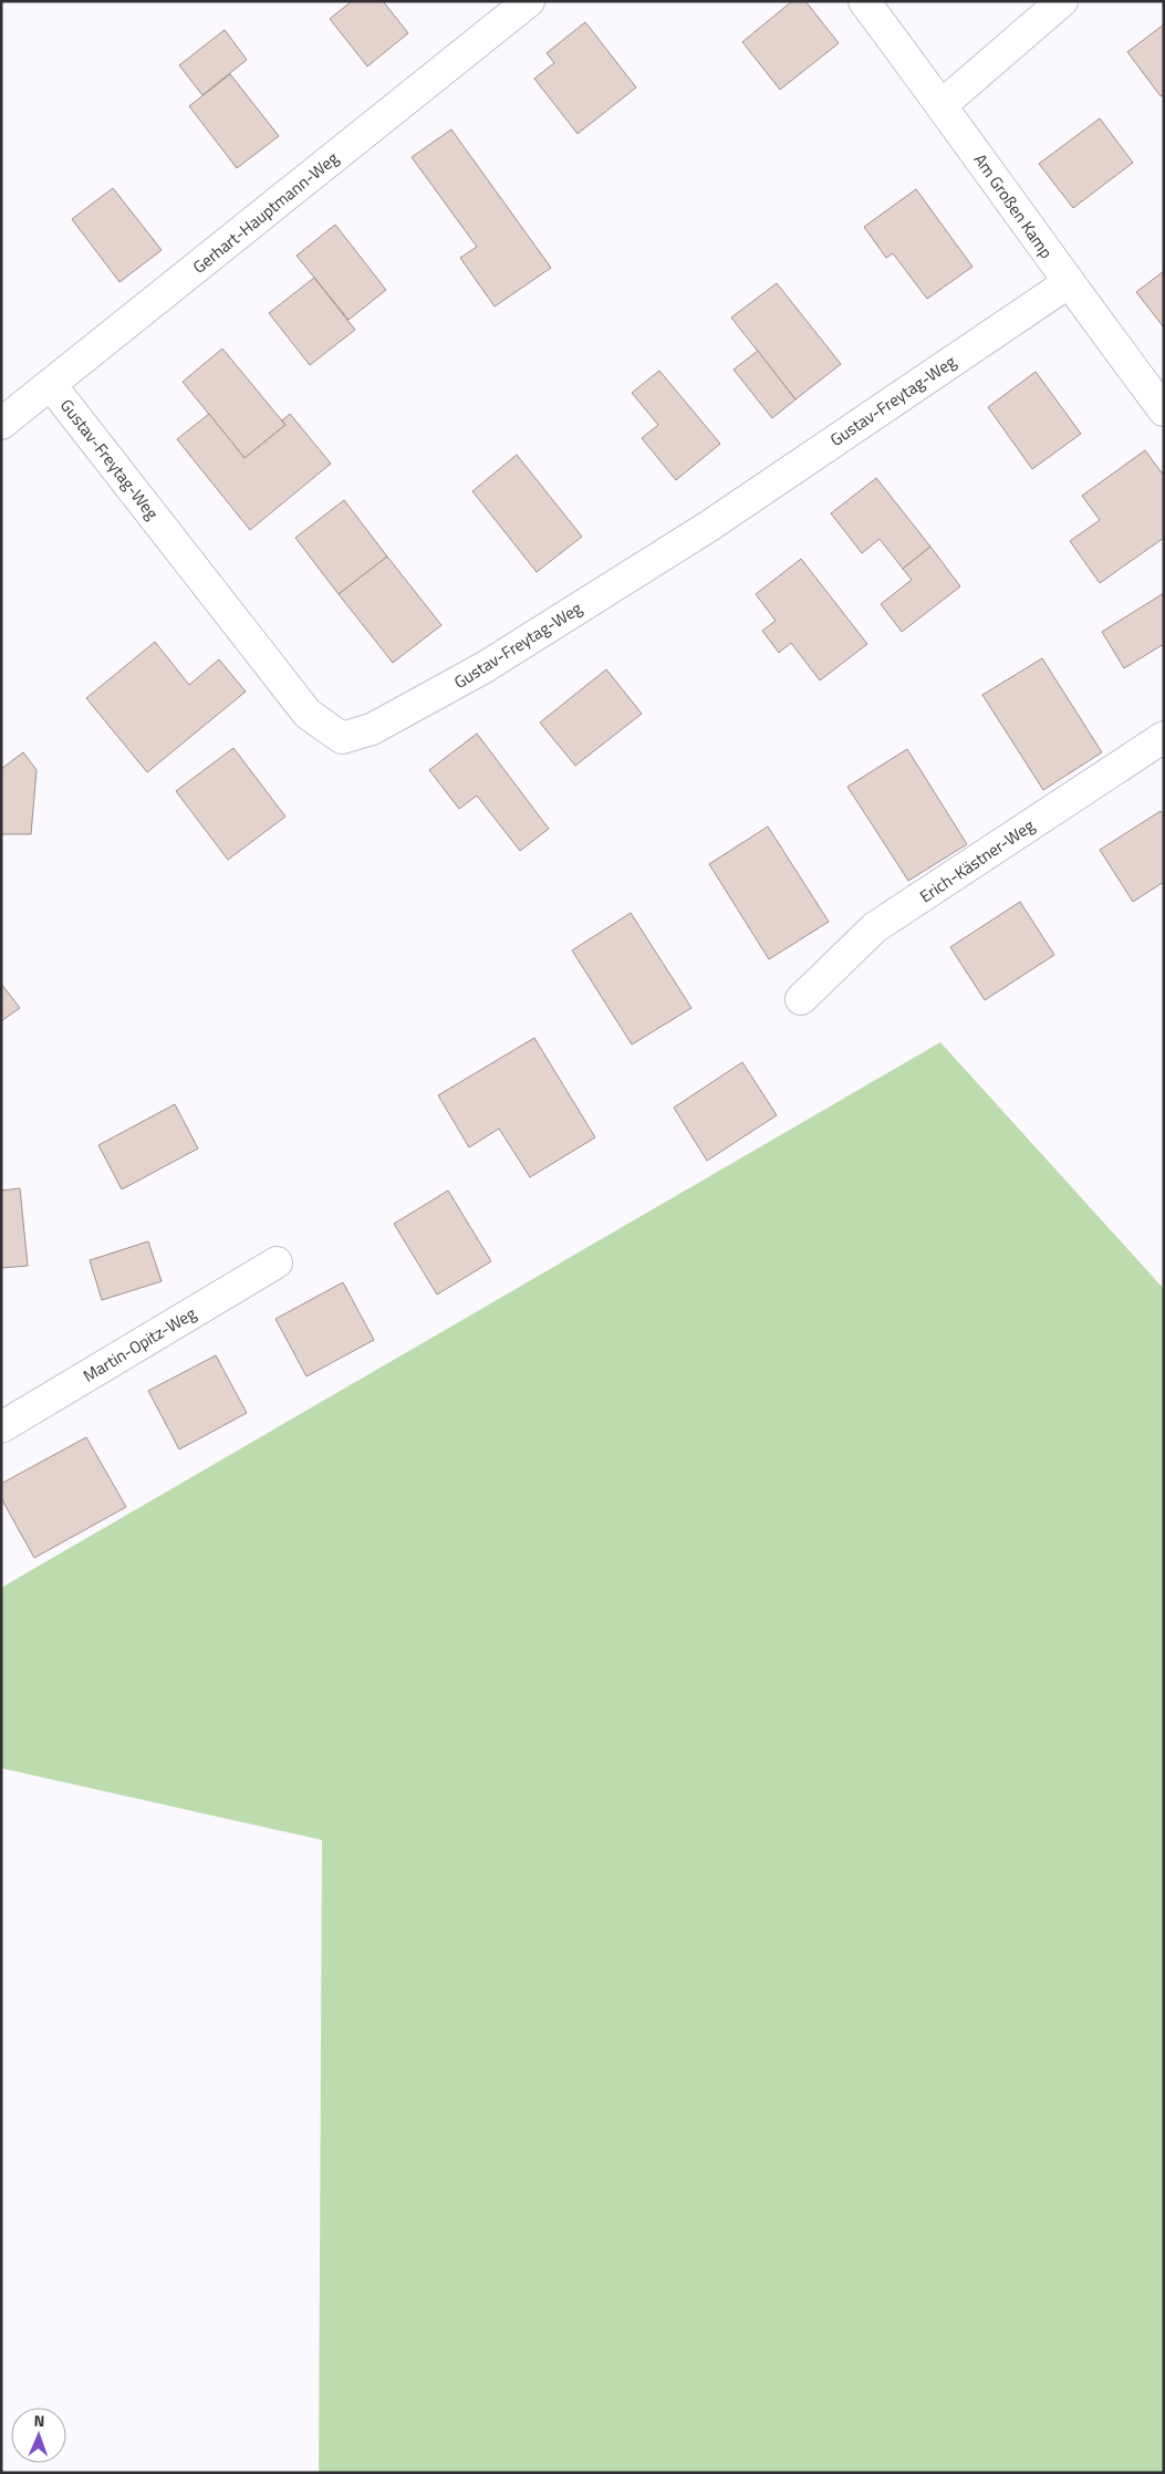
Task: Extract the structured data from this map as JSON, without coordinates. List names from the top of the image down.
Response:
{
  "streets": {
    "street": [
      "Am Großen Kamp",
      "Gerhart-Hauptmann-Weg",
      "Gustav-Freytag-Weg",
      "Erich-Kästner-Weg",
      "Martin-Opitz-Weg"
    ]
  },
  "crossings": [
    ["Am Großen Kamp", "Gustav-Freytag-Weg"],
    ["Gerhart-Hauptmann-Weg", "Gustav-Freytag-Weg"]
  ],
  "north": "top"
}
